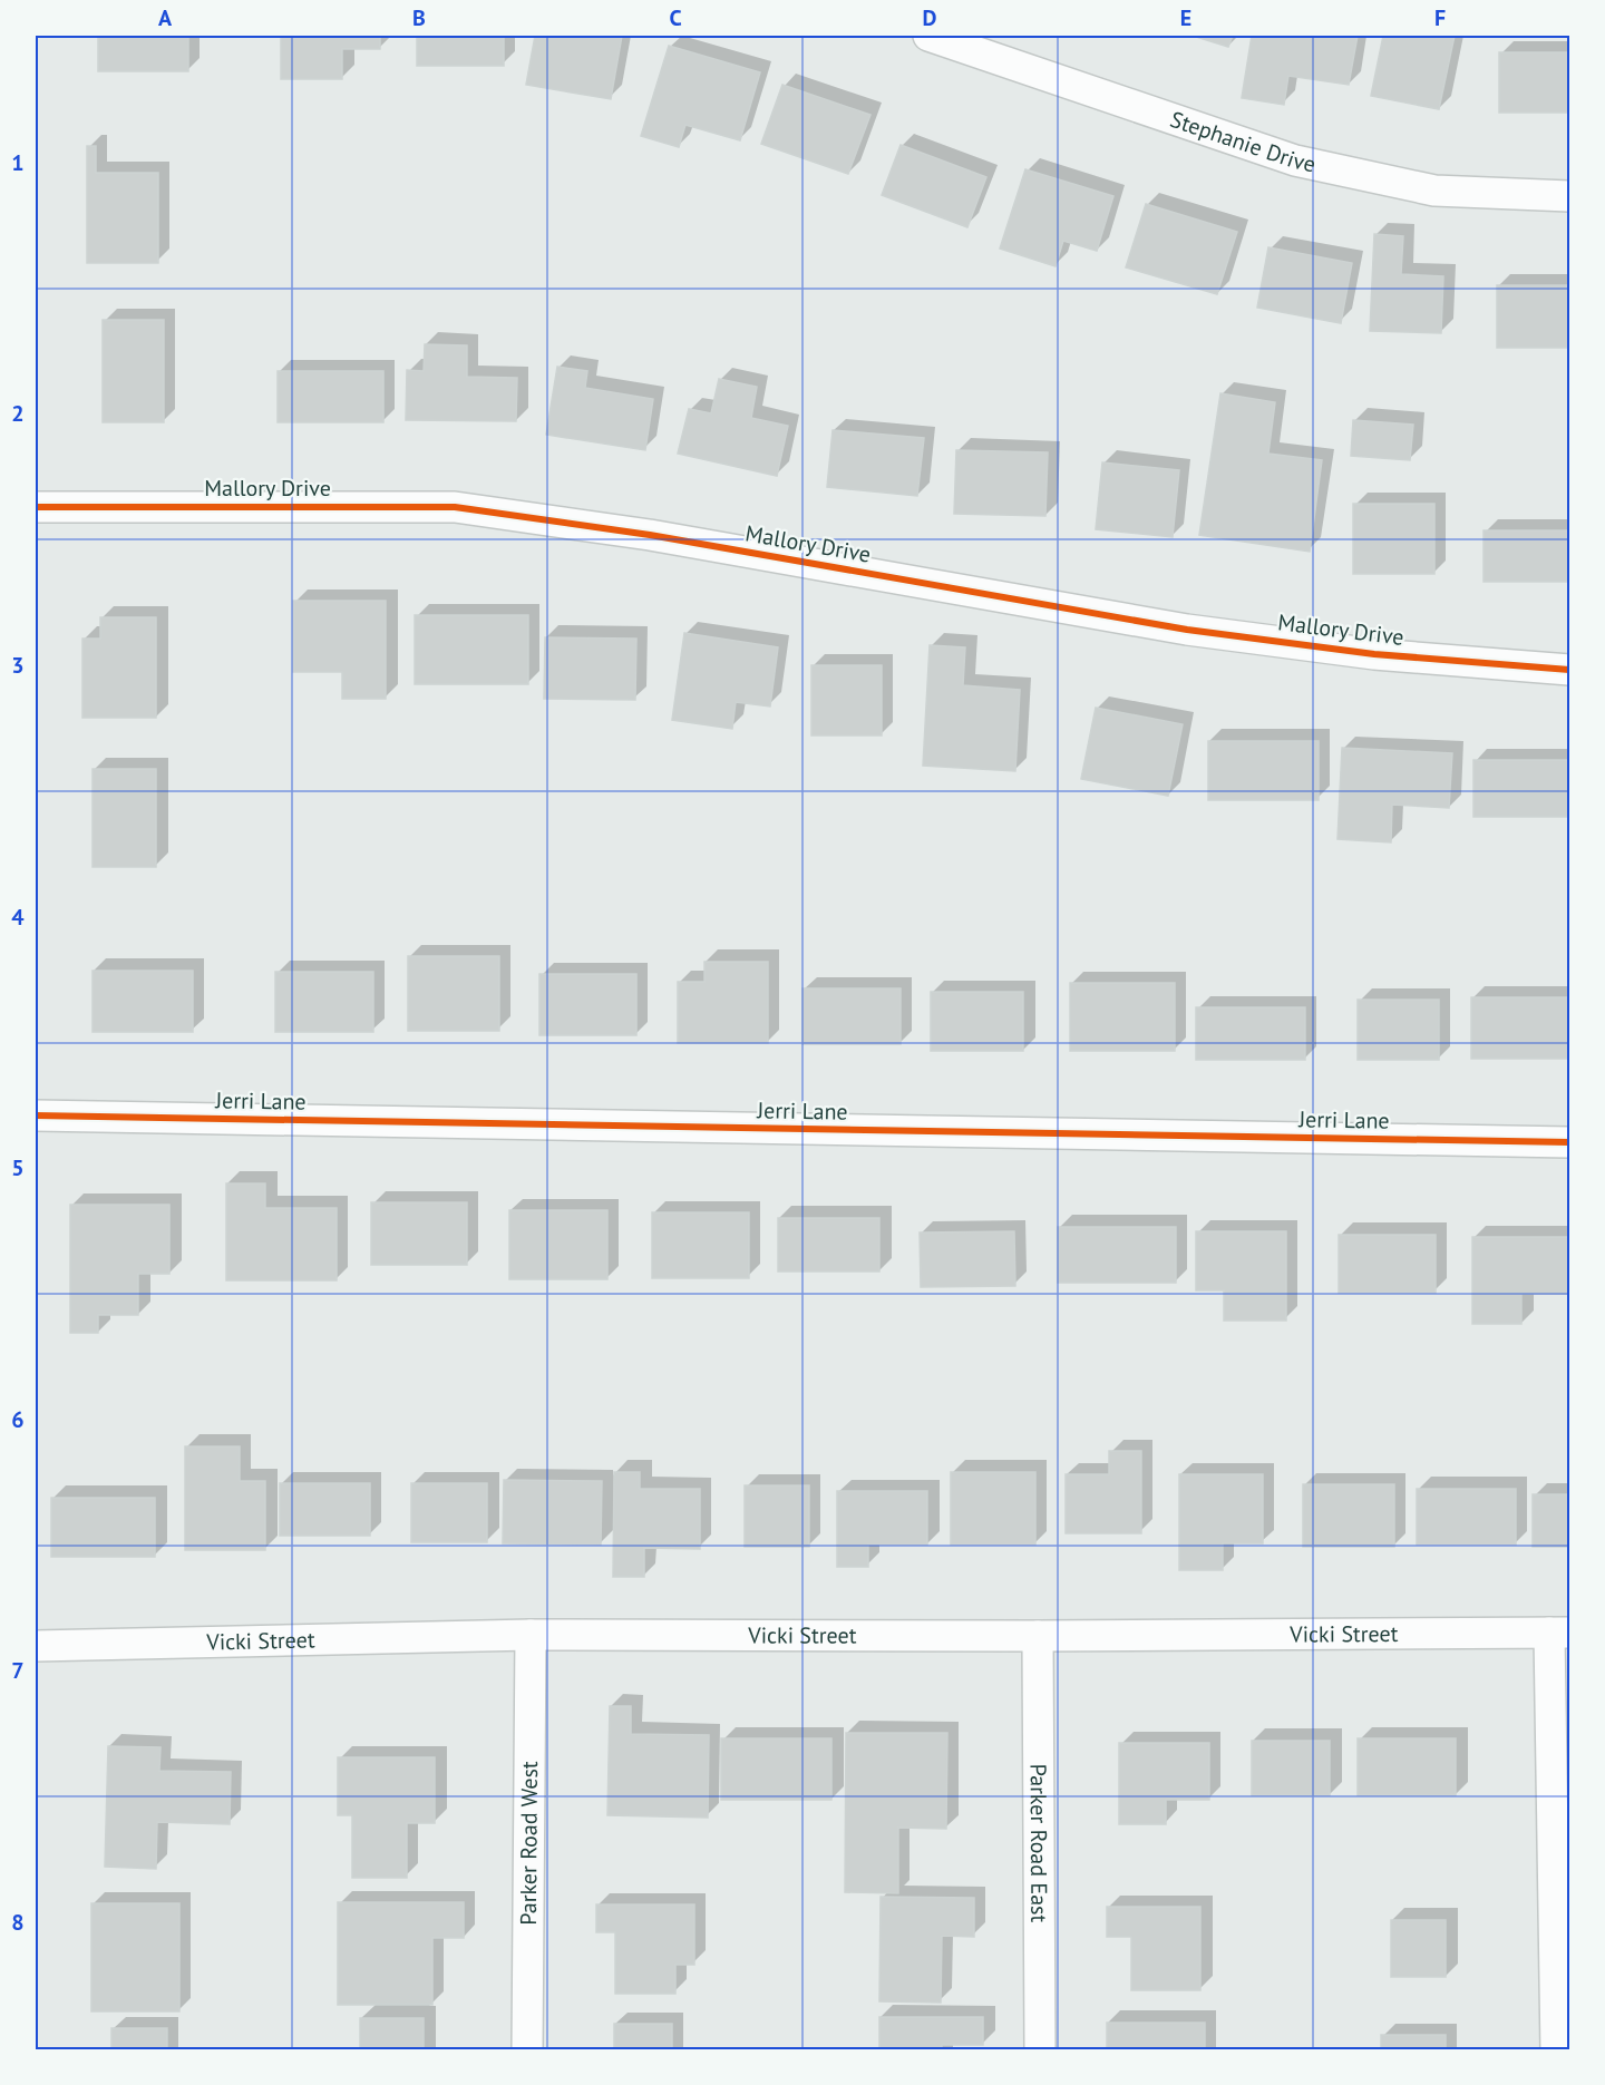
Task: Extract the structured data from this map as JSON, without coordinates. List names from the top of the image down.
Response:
{
  "streets": {
    "street": [
      "Stephanie Drive",
      "Mallory Drive",
      "Jerri Lane",
      "Vicki Street",
      "Parker Road West",
      "Parker Road East"
    ]
  },
  "crossings": [
    ["Vicki Street", "Parker Road West"],
    ["Vicki Street", "Parker Road East"]
  ],
  "grid": {
    "columns": [
      "A",
      "B",
      "C",
      "D",
      "E",
      "F"
    ],
    "rows": [
      "1",
      "2",
      "3",
      "4",
      "5",
      "6",
      "7",
      "8"
    ]
  }
}
